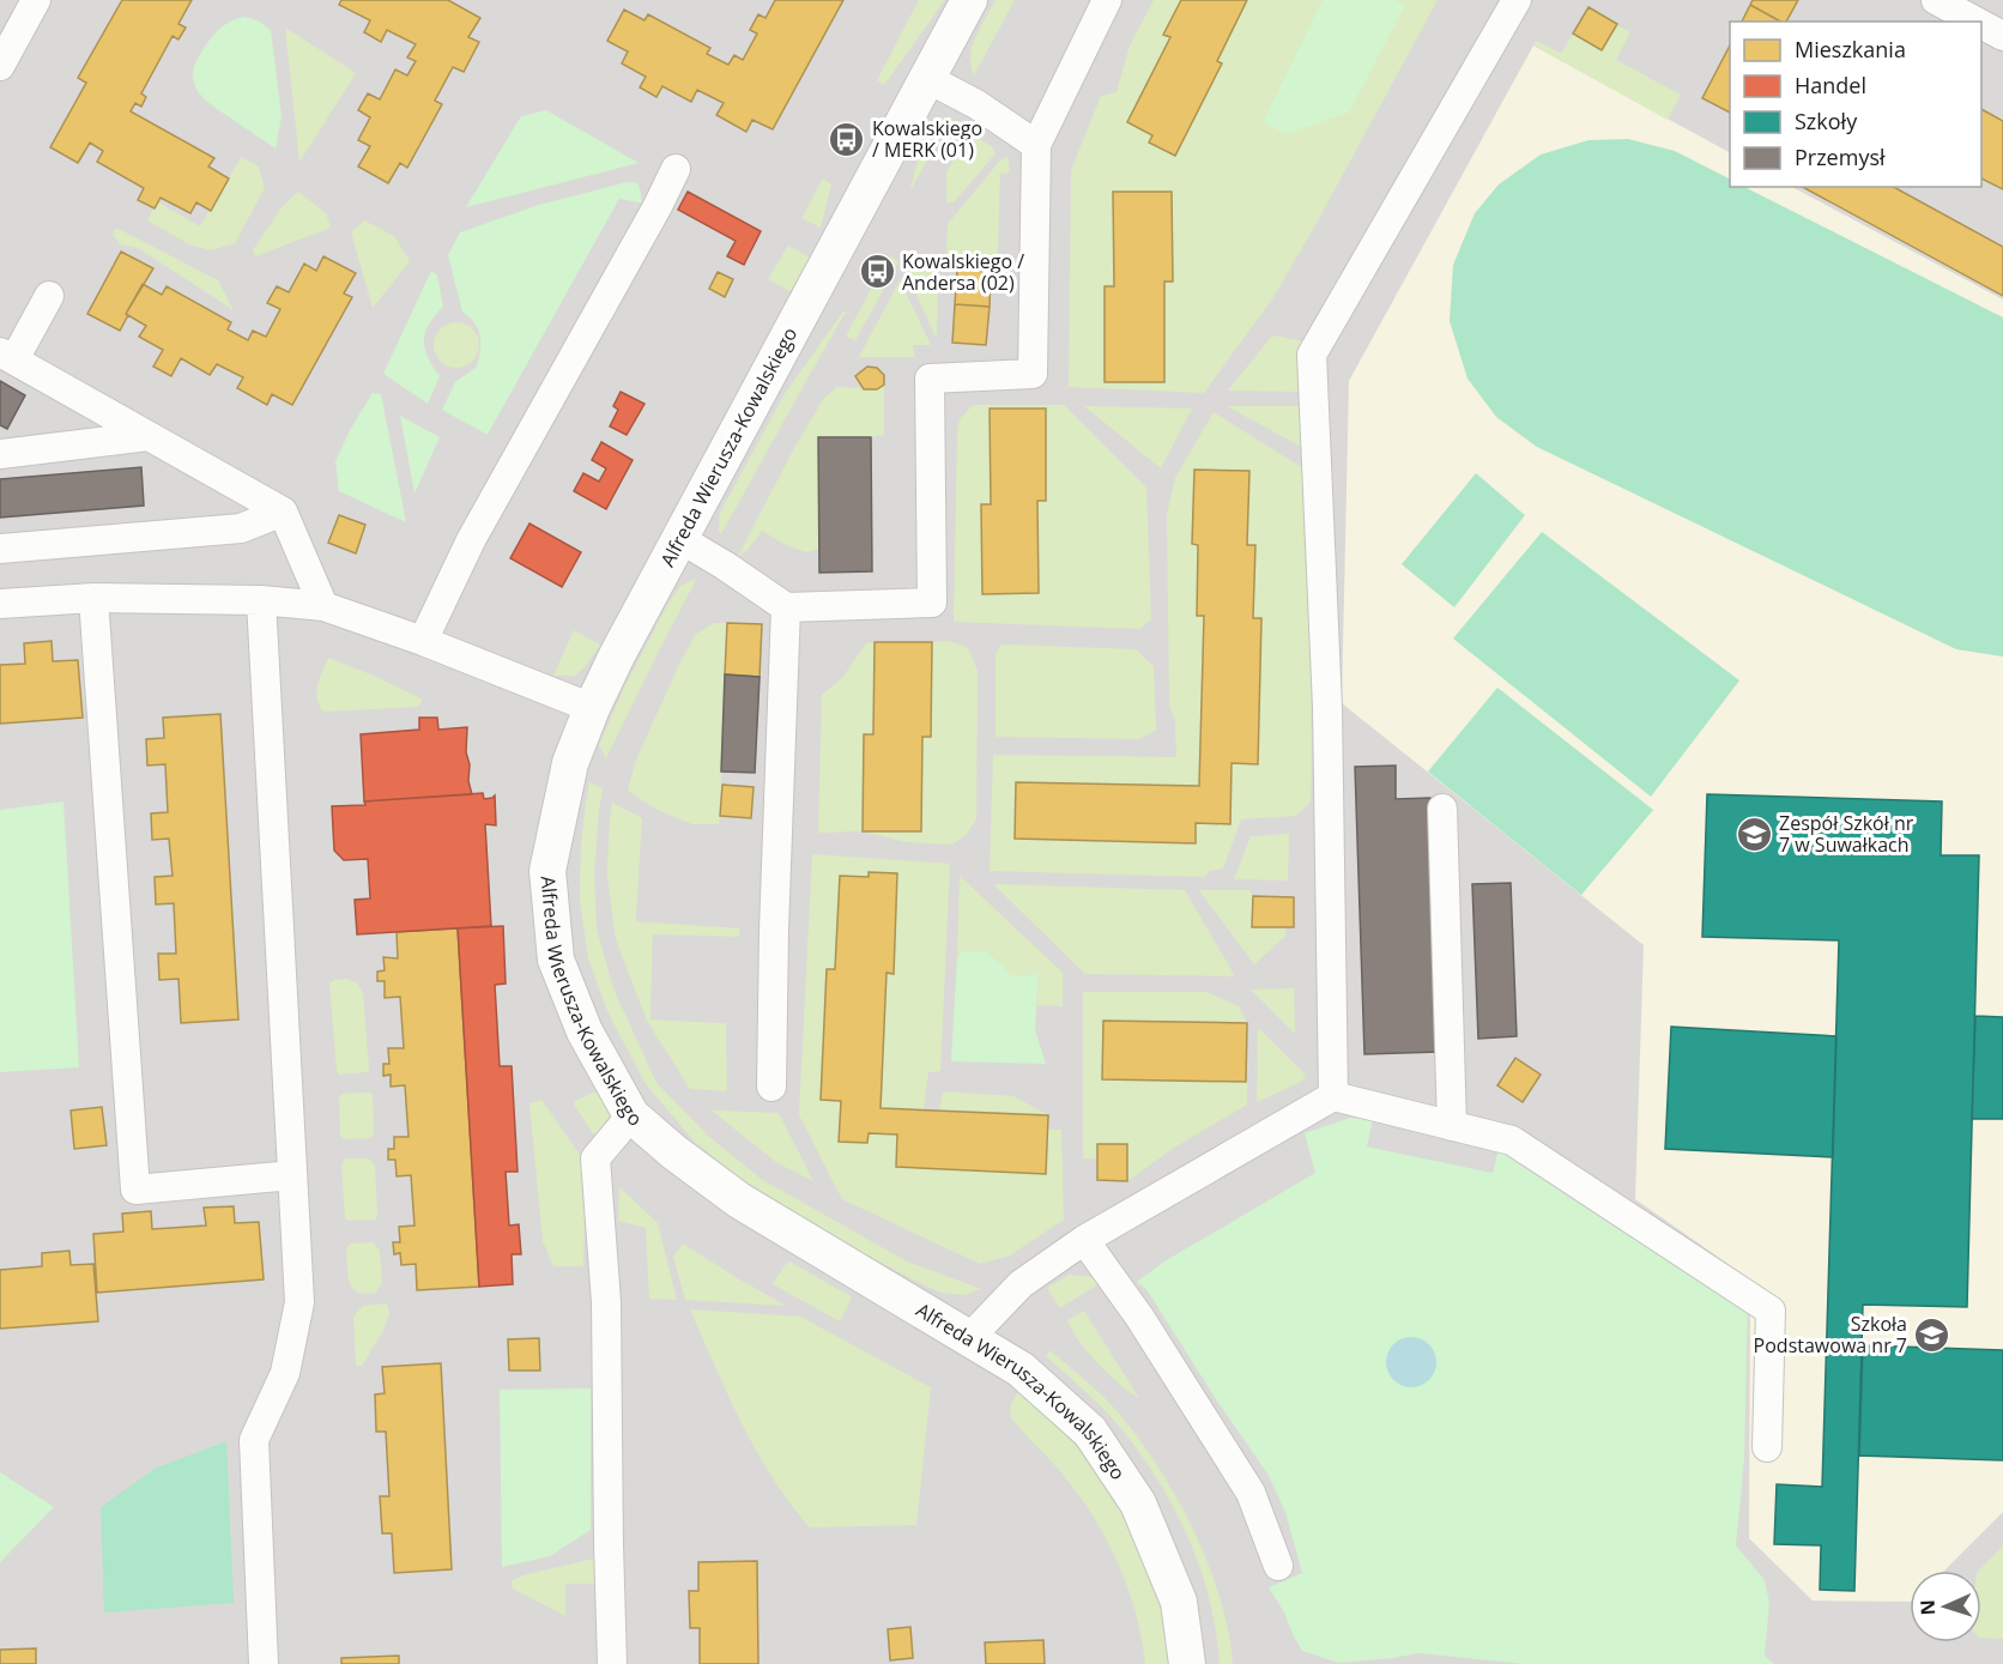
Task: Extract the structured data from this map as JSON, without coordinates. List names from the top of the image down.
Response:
{
  "streets": {
    "street": ["Alfreda Wierusza-Kowalskiego"]
  },
  "places": {
    "bus stop": ["Kowalskiego / MERK (01)", "Kowalskiego / Andersa (02)"],
    "school or university": ["Zespół Szkół nr 7 w Suwałkach", "Szkoła Podstawowa nr 7"]
  },
  "legend": [
    "Mieszkania",
    "Handel",
    "Szkoły",
    "Przemysł"
  ],
  "north": "left"
}
